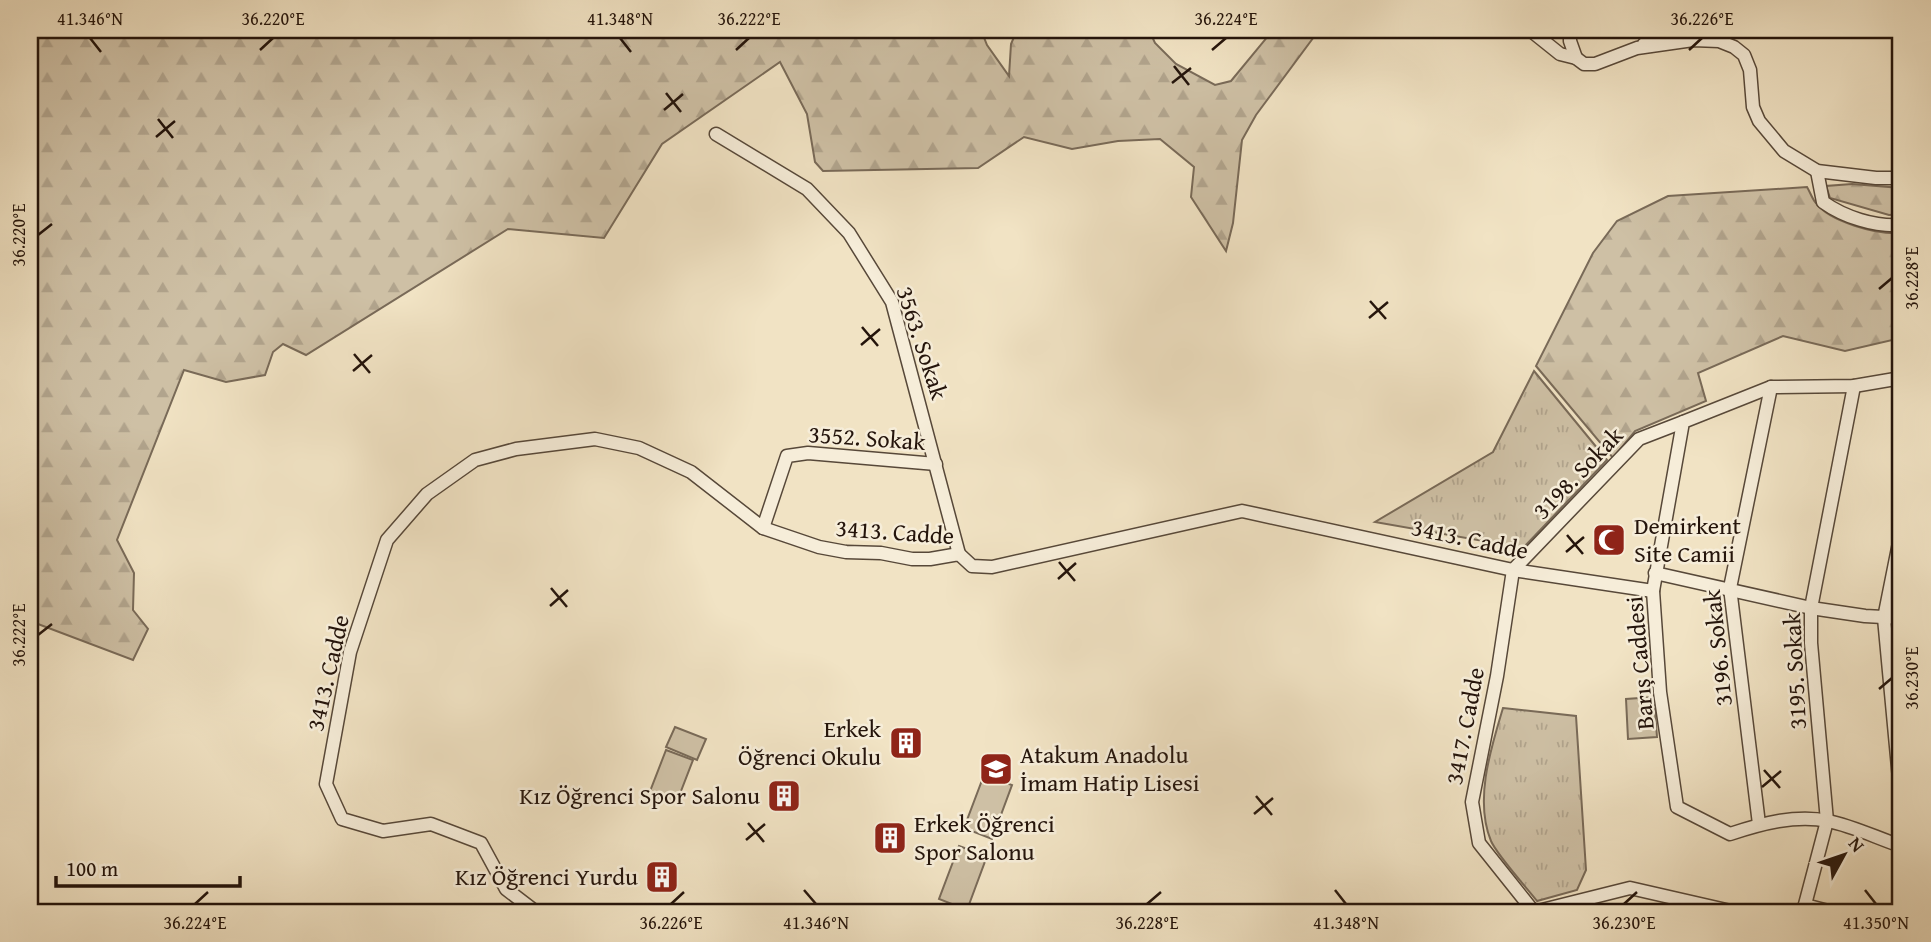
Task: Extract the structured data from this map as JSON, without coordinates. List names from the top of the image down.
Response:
{
  "streets": {
    "street": [
      "3563. Sokak",
      "3552. Sokak",
      "3198. Sokak",
      "3413. Cadde",
      "3196. Sokak",
      "Barış Caddesi",
      "3195. Sokak",
      "3417. Cadde"
    ]
  },
  "crossings": [
    ["3563. Sokak", "3552. Sokak"],
    ["3563. Sokak", "3413. Cadde"],
    ["3552. Sokak", "3413. Cadde"],
    ["3198. Sokak", "3413. Cadde"],
    ["3198. Sokak", "Barış Caddesi"],
    ["3198. Sokak", "3417. Cadde"],
    ["3413. Cadde", "Barış Caddesi"],
    ["3413. Cadde", "3417. Cadde"],
    ["3196. Sokak", "Barış Caddesi"],
    ["Barış Caddesi", "3195. Sokak"]
  ],
  "places": {
    "mosque": ["Demirkent Site Camii"],
    "building": [
      "Erkek Öğrenci Okulu",
      "Kız Öğrenci Spor Salonu",
      "Erkek Öğrenci Spor Salonu",
      "Kız Öğrenci Yurdu"
    ],
    "school or university": ["Atakum Anadolu İmam Hatip Lisesi"]
  },
  "scale_bar": "100 m",
  "north": "top right",
  "coordinates": [
    "41.346°N",
    "36.220°E",
    "41.348°N",
    "36.222°E",
    "36.224°E",
    "36.226°E",
    "36.228°E",
    "36.230°E",
    "41.350°N"
  ]
}
